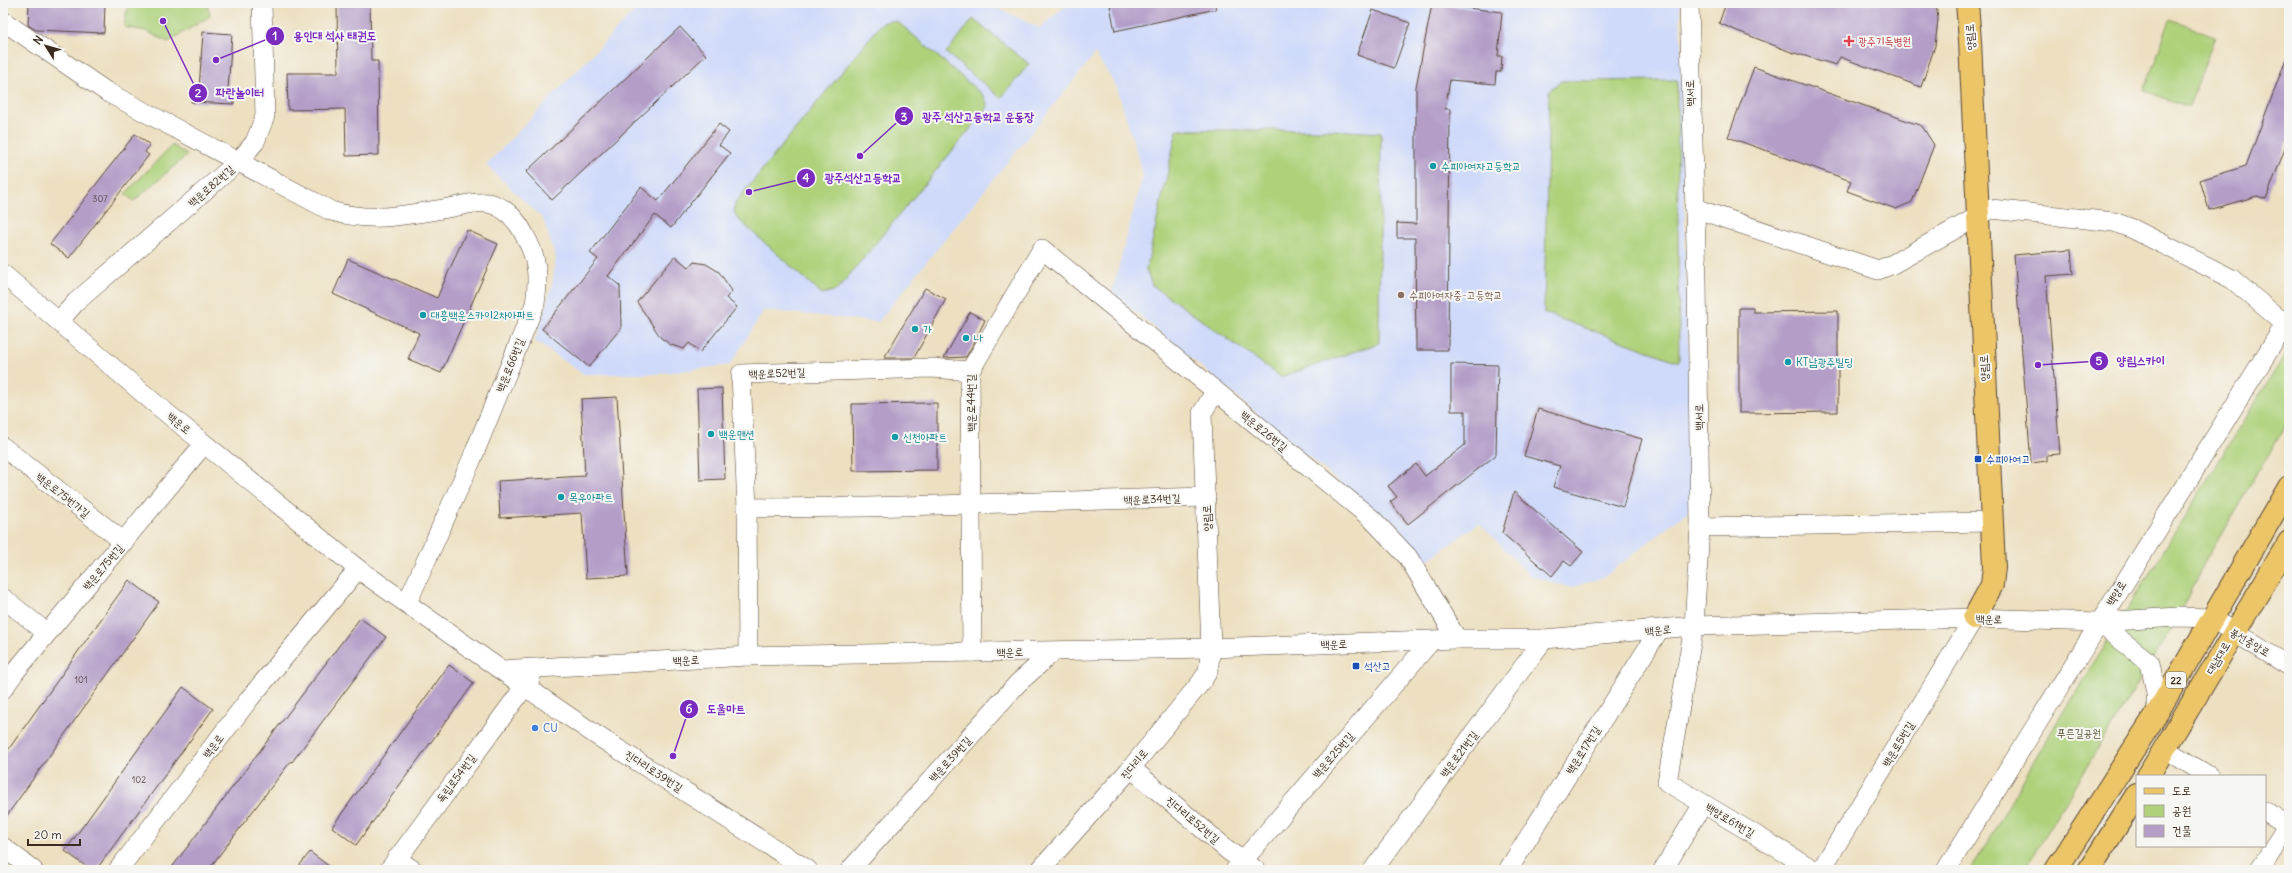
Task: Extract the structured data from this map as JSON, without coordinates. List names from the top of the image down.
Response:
{
  "streets": {
    "main road": ["양림로", "대남대로", "22"],
    "street": [
      "백서로",
      "백운로82번길",
      "백운로66번길",
      "백운로52번길",
      "백운로44번길",
      "백운로",
      "백운로26번길",
      "백운로75번가길",
      "백운로34번길",
      "백운로75번길",
      "백양로",
      "봉선중앙로",
      "백운로5번길",
      "백운로17번길",
      "백운로21번길",
      "백운로25번길",
      "백운로39번길",
      "진다리로",
      "진다리로39번길",
      "독립로54번길",
      "진다리로52번길",
      "백양로61번길"
    ]
  },
  "crossings": [
    ["양림로", "백운로"],
    ["양림로", "백운로26번길"],
    ["양림로", "백운로34번길"],
    ["양림로", "백운로5번길"],
    ["양림로", "진다리로"],
    ["백서로", "백운로"],
    ["백서로", "백양로61번길"],
    ["백운로82번길", "백운로66번길"],
    ["백운로82번길", "백운로"],
    ["백운로66번길", "백운로"],
    ["백운로52번길", "백운로44번길"],
    ["백운로52번길", "백운로"],
    ["백운로44번길", "백운로"],
    ["백운로44번길", "백운로26번길"],
    ["백운로44번길", "백운로34번길"],
    ["백운로", "백운로26번길"],
    ["백운로", "백운로75번길"],
    ["백운로", "백양로"],
    ["백운로", "봉선중앙로"],
    ["백운로", "22"],
    ["백운로", "백운로5번길"],
    ["백운로", "백운로17번길"],
    ["백운로", "백운로21번길"],
    ["백운로", "백운로25번길"],
    ["백운로", "백운로39번길"],
    ["백운로", "진다리로"],
    ["백운로", "진다리로39번길"],
    ["백운로", "독립로54번길"],
    ["백운로", "백양로61번길"],
    ["백운로75번가길", "백운로75번길"],
    ["봉선중앙로", "대남대로"],
    ["봉선중앙로", "22"],
    ["백운로25번길", "진다리로52번길"],
    ["진다리로", "진다리로52번길"],
    ["진다리로39번길", "독립로54번길"]
  ],
  "parks": ["푸른길공원"],
  "places": {
    "other": [
      "파란놀이터",
      "용인대 석사 태권도",
      "광주 석산고등학교 운동장",
      "수피아여자고등학교",
      "광주석산고등학교",
      "수피아여자중-고등학교",
      "대흥백운스카이2차아파트",
      "가",
      "나",
      "KT남광주빌딩",
      "양림스카이",
      "백운맨션",
      "신천아파트",
      "목우아파트",
      "CU",
      "도울마트"
    ],
    "health": ["광주기독병원"],
    "transit": ["수피아여고", "석산고"]
  },
  "house_numbers": ["307", "101", "102"],
  "legend": ["도로", "공원", "건물"],
  "scale_bar": "20 m",
  "north": "top left"
}
